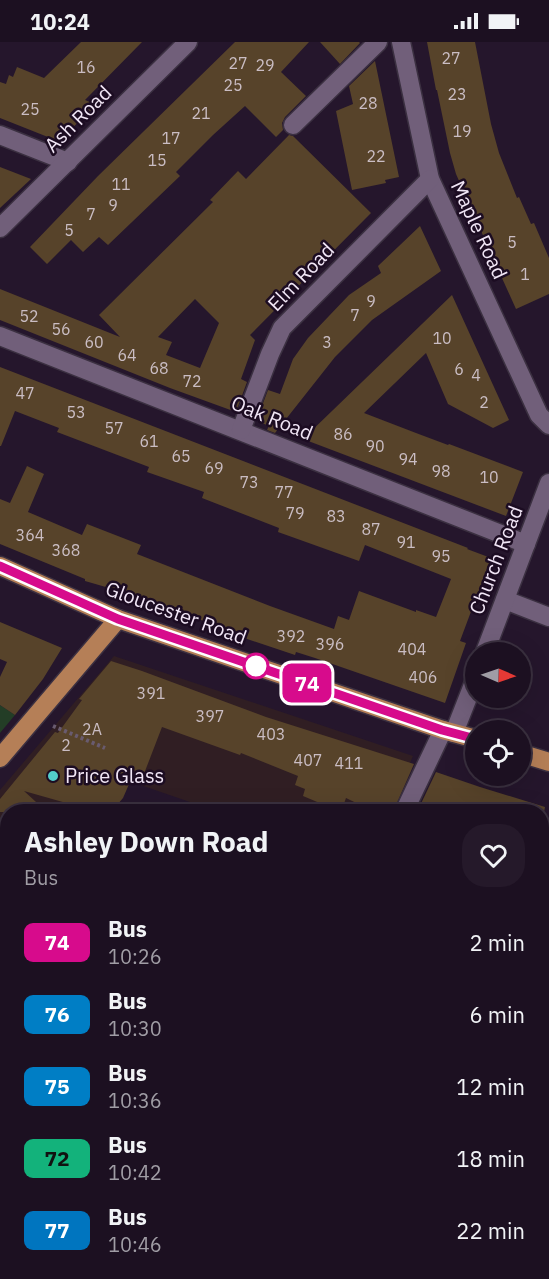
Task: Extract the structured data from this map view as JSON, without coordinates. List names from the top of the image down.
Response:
{
  "streets": {
    "main road": ["Gloucester Road"],
    "street": [
      "Ash Road",
      "Maple Road",
      "Elm Road",
      "Oak Road",
      "Church Road"
    ]
  },
  "crossings": [
    ["Maple Road", "Elm Road"],
    ["Elm Road", "Oak Road"],
    ["Oak Road", "Church Road"]
  ],
  "places": ["Price Glass"],
  "lines": ["bus line 74"],
  "house_numbers": [
    "27",
    "27",
    "29",
    "16",
    "25",
    "23",
    "28",
    "25",
    "21",
    "19",
    "17",
    "22",
    "15",
    "11",
    "9",
    "7",
    "5",
    "5",
    "1",
    "9",
    "7",
    "52",
    "56",
    "10",
    "60",
    "3",
    "64",
    "68",
    "6",
    "4",
    "72",
    "47",
    "2",
    "53",
    "57",
    "86",
    "61",
    "90",
    "65",
    "94",
    "69",
    "98",
    "10",
    "73",
    "77",
    "79",
    "83",
    "87",
    "364",
    "91",
    "368",
    "95",
    "392",
    "396",
    "404",
    "406",
    "391",
    "397",
    "2A",
    "403",
    "2",
    "407",
    "411"
  ],
  "north": "right",
  "page": {
    "status": "10:24",
    "on_map": "74",
    "heading": ["Ashley Down Road", "Bus"],
    "list": [
      {
        "mark": "74",
        "name": "Bus",
        "note": "10:26",
        "value": "2 min"
      },
      {
        "mark": "76",
        "name": "Bus",
        "note": "10:30",
        "value": "6 min"
      },
      {
        "mark": "75",
        "name": "Bus",
        "note": "10:36",
        "value": "12 min"
      },
      {
        "mark": "72",
        "name": "Bus",
        "note": "10:42",
        "value": "18 min"
      },
      {
        "mark": "77",
        "name": "Bus",
        "note": "10:46",
        "value": "22 min"
      }
    ]
  }
}
